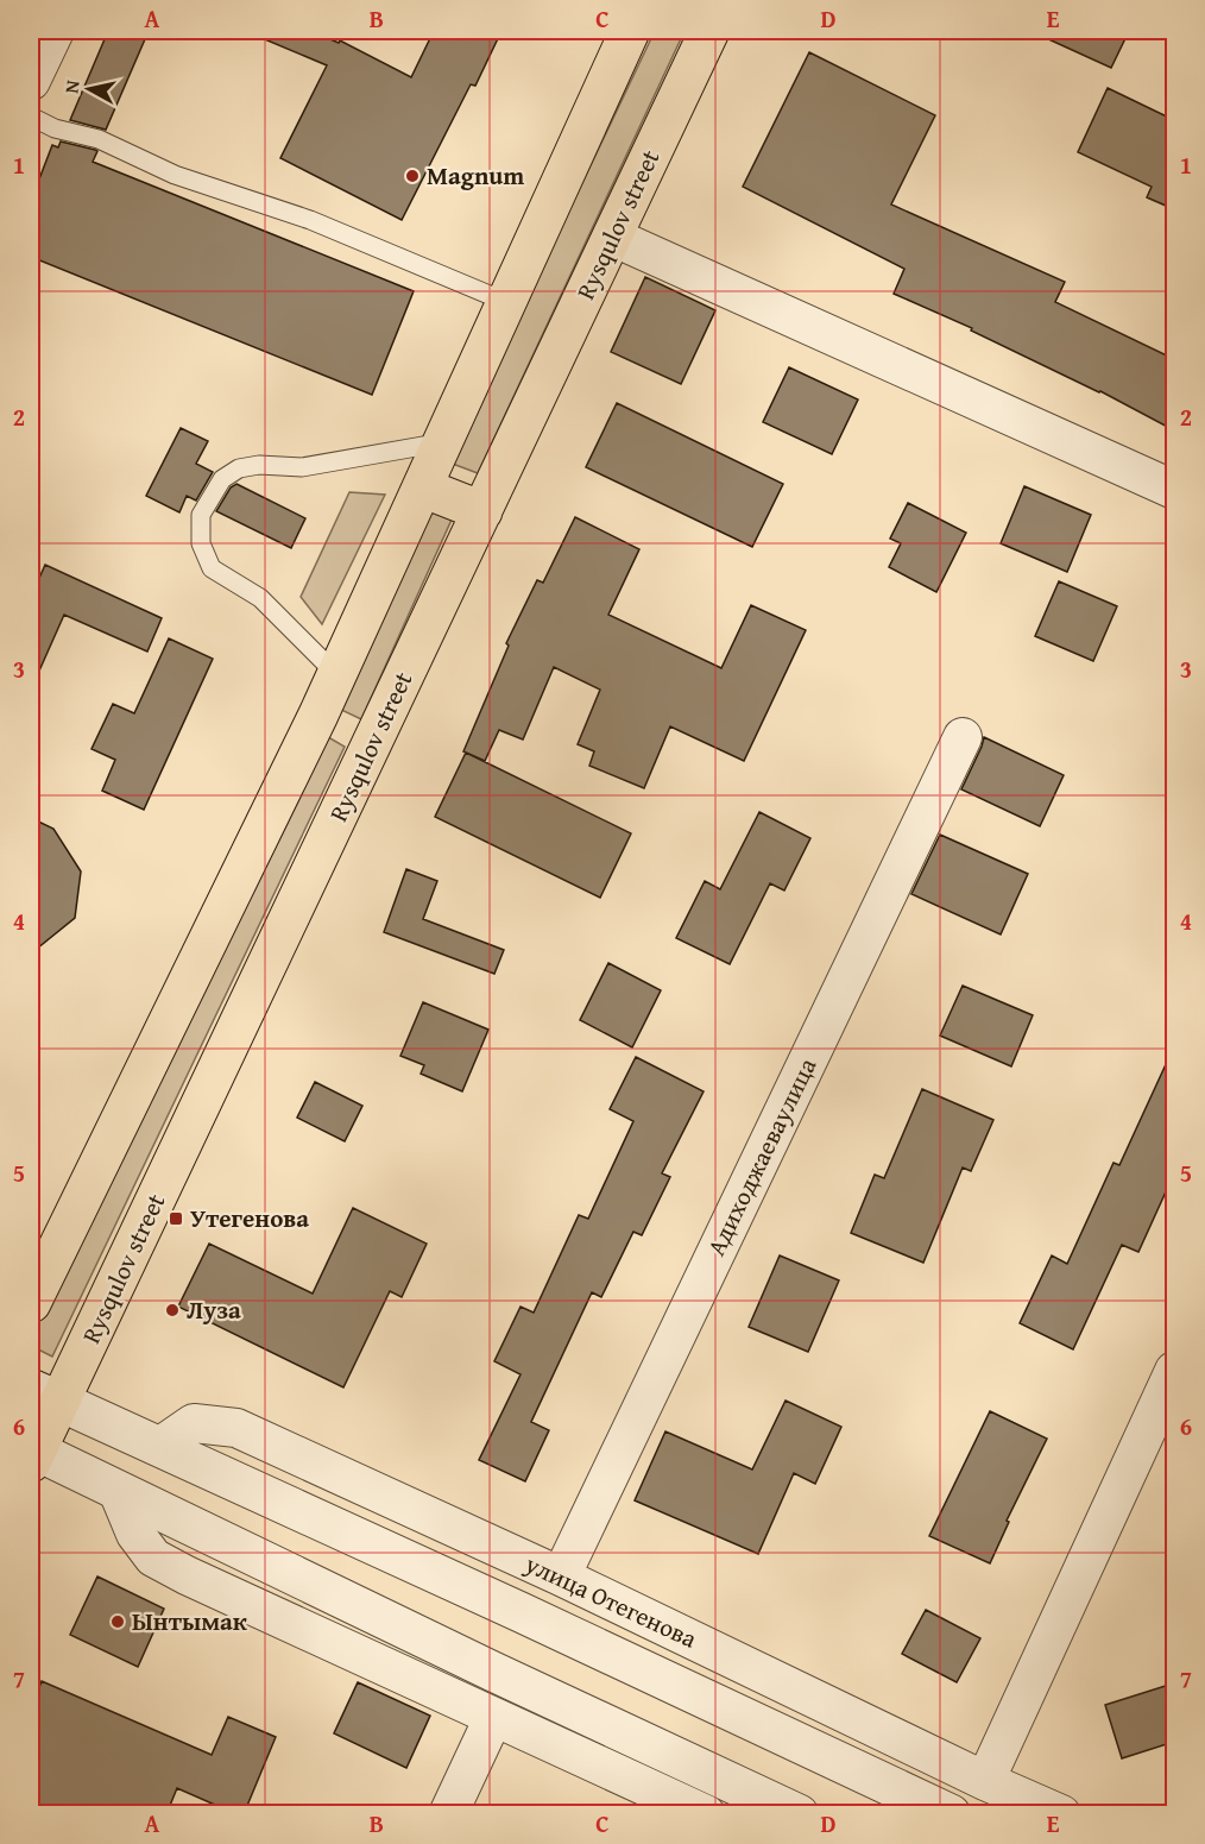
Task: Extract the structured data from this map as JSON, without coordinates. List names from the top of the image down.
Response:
{
  "streets": {
    "main road": ["Rysqulov street"],
    "street": ["Адиходжаеваулица", "улица Отегенова"]
  },
  "crossings": [
    ["Rysqulov street", "улица Отегенова"],
    ["Адиходжаеваулица", "улица Отегенова"]
  ],
  "places": {
    "other": ["Magnum", "Луза", "Ынтымак"],
    "transit": ["Утегенова"]
  },
  "north": "left",
  "grid": {
    "columns": [
      "A",
      "B",
      "C",
      "D",
      "E"
    ],
    "rows": [
      "1",
      "2",
      "3",
      "4",
      "5",
      "6",
      "7"
    ]
  }
}
